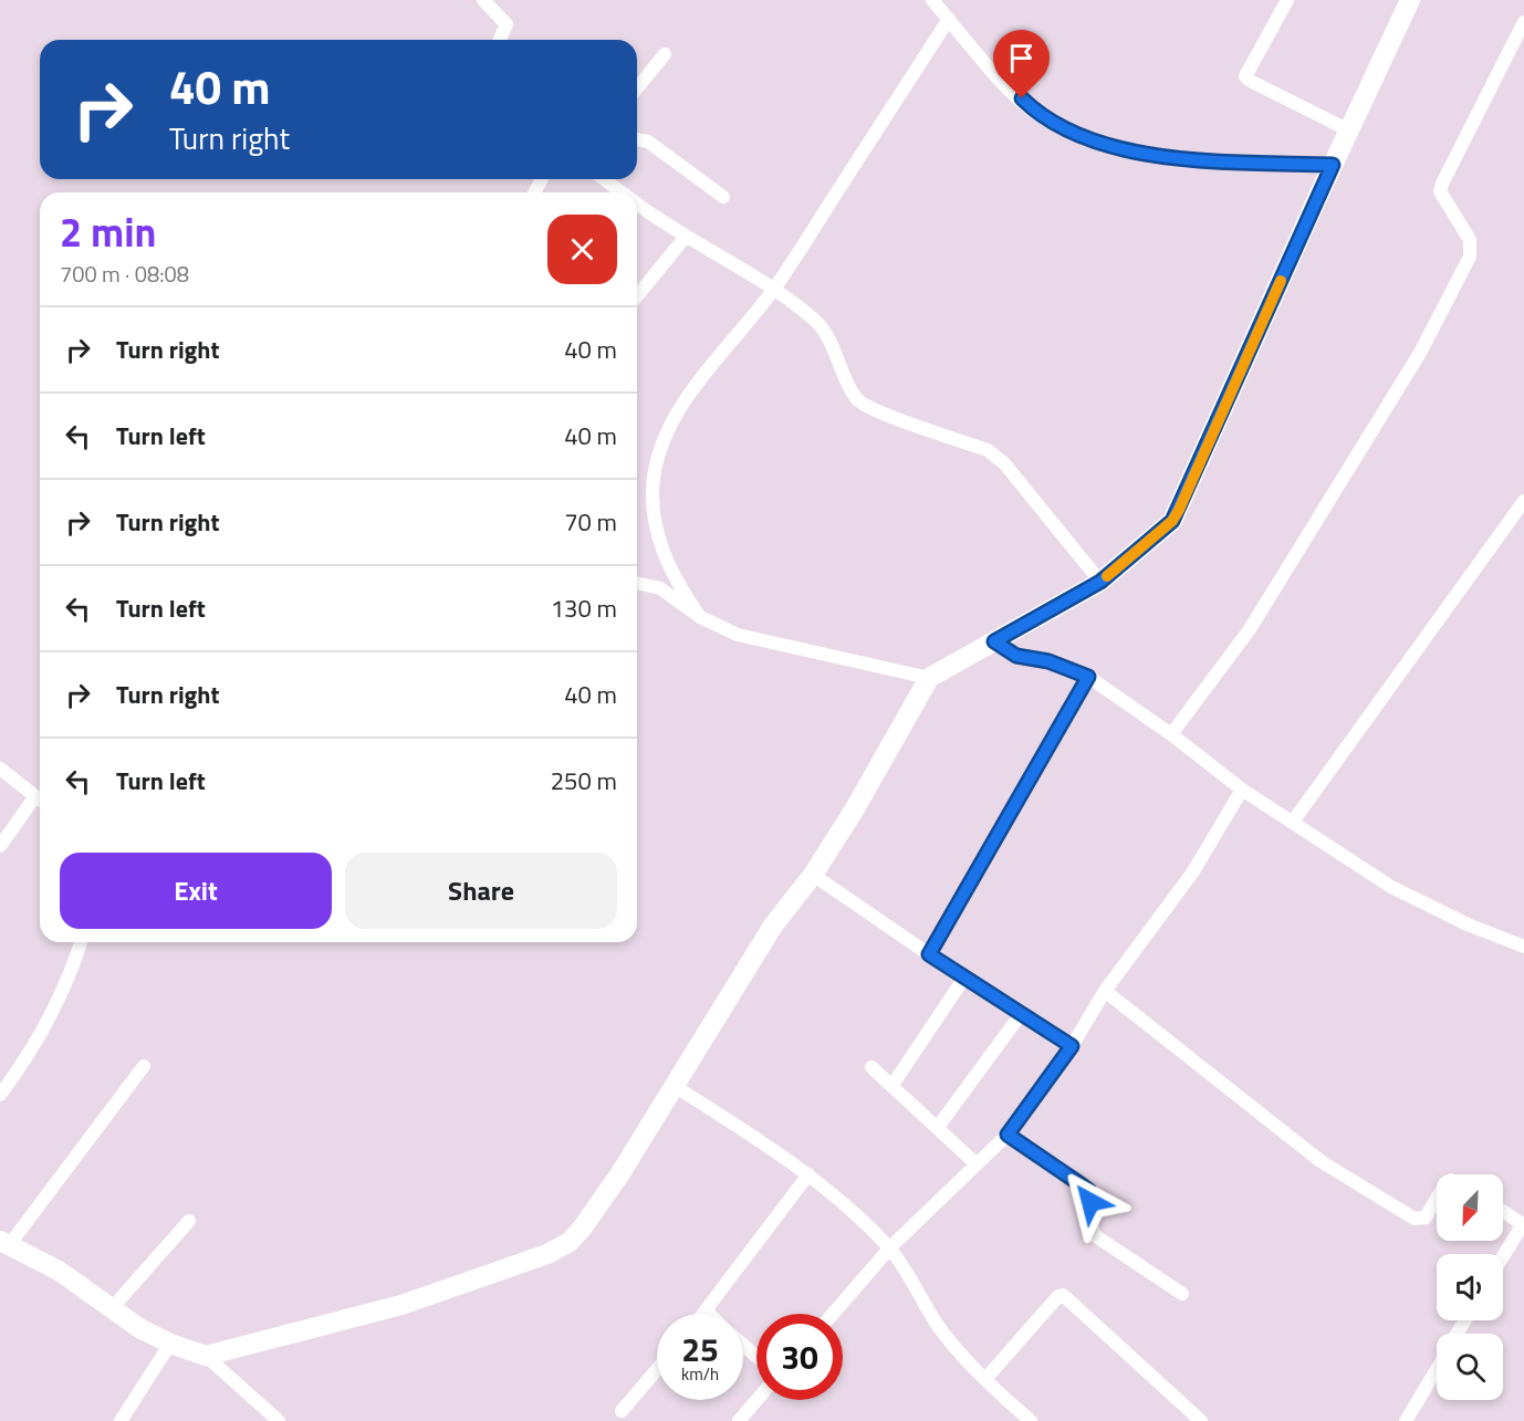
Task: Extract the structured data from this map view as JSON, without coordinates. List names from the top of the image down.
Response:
{
  "north": "bottom left",
  "page": {
    "turn": ["40 m", "Turn right"],
    "heading": ["2 min", "700 m · 08:08"],
    "list": [
      {
        "name": "Turn right",
        "value": "40 m"
      },
      {
        "name": "Turn left",
        "value": "40 m"
      },
      {
        "name": "Turn right",
        "value": "70 m"
      },
      {
        "name": "Turn left",
        "value": "130 m"
      },
      {
        "name": "Turn right",
        "value": "40 m"
      },
      {
        "name": "Turn left",
        "value": "250 m"
      }
    ],
    "buttons": ["Exit", "Share"],
    "speed": "25 km/h",
    "limit": "30"
  }
}
